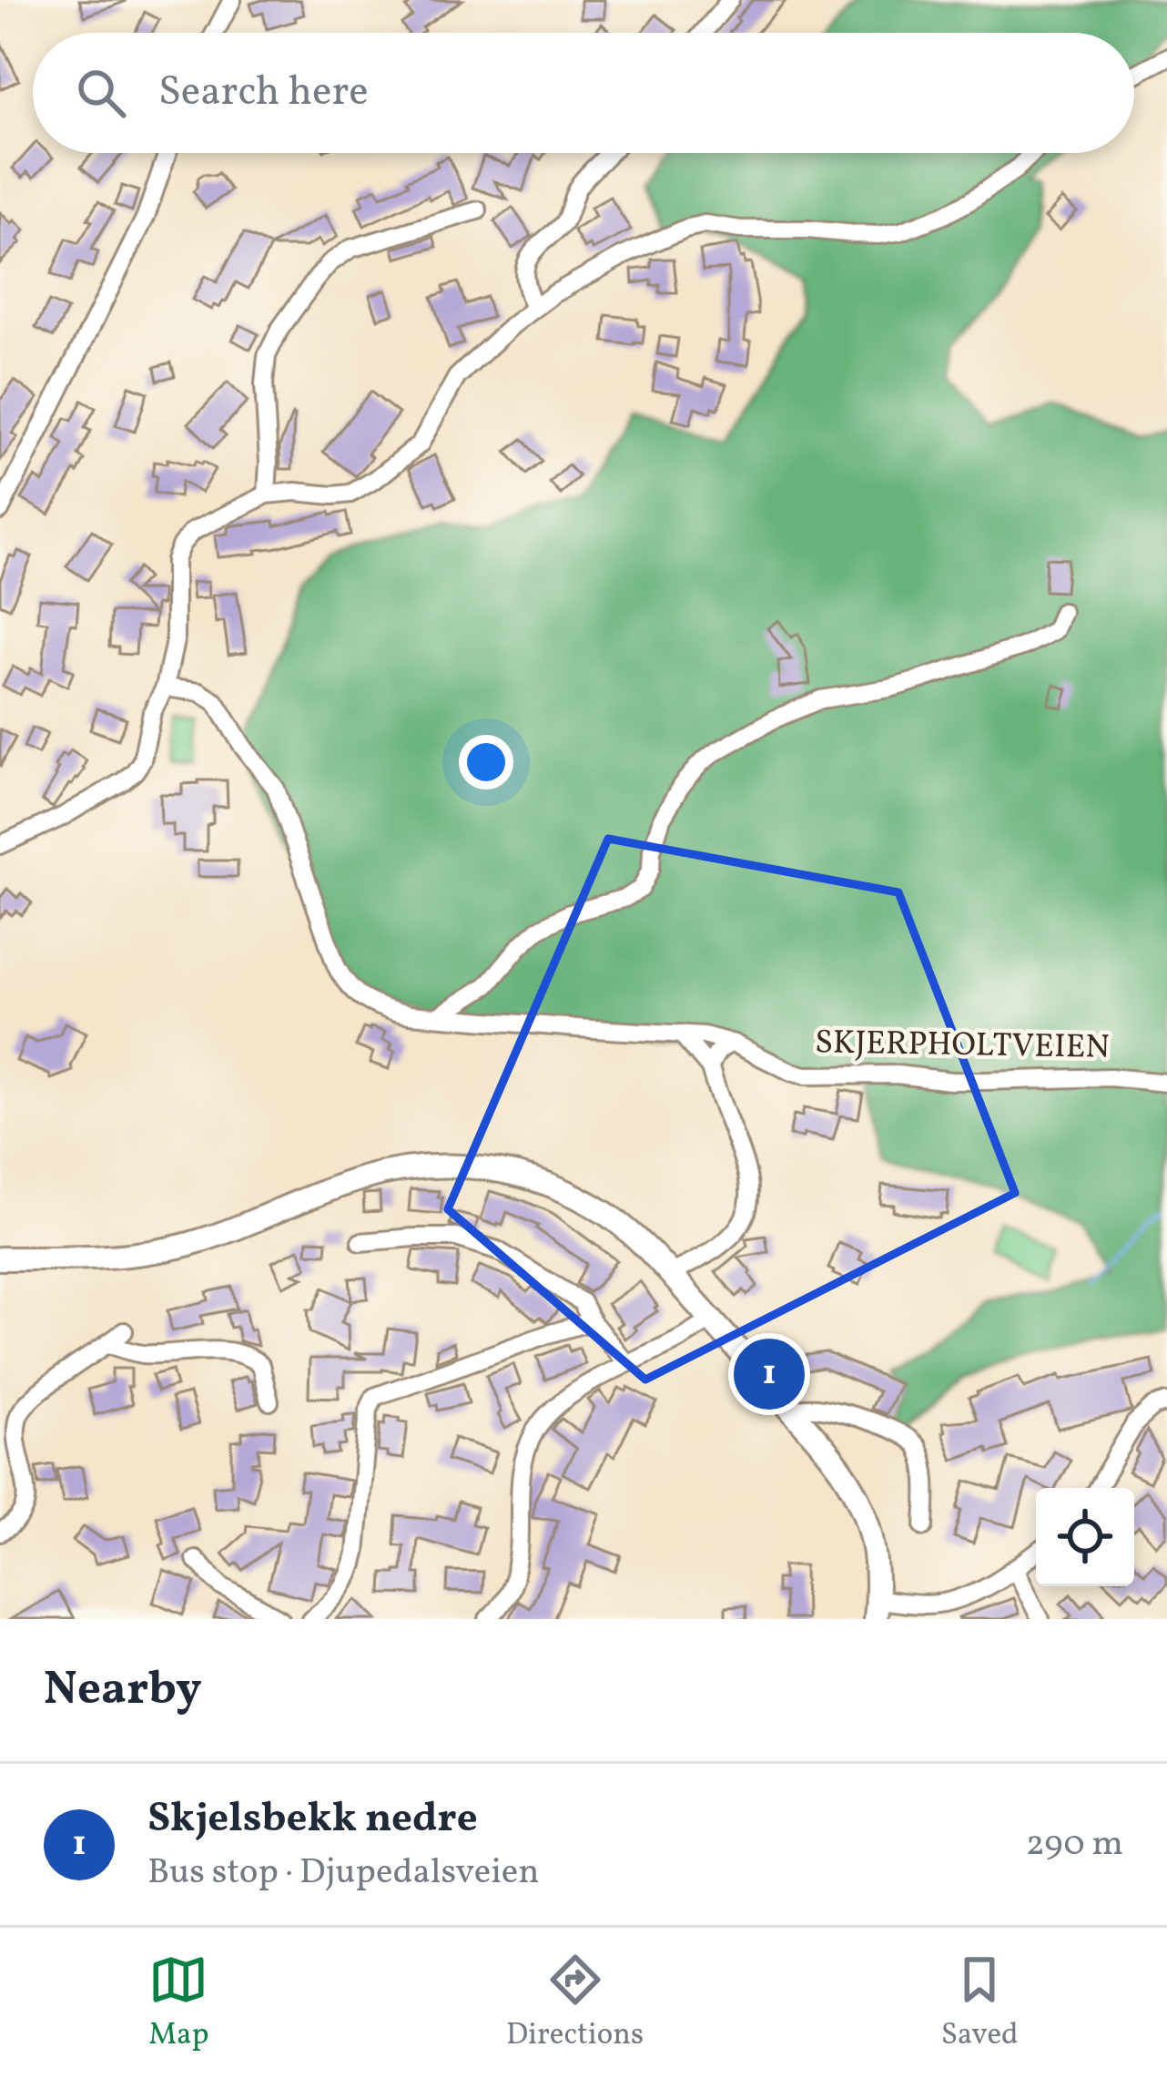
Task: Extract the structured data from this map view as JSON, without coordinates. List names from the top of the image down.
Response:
{
  "streets": {
    "street": ["SKJERPHOLTVEIEN"]
  },
  "page": {
    "search": "Search here",
    "pins": "1",
    "heading": "Nearby",
    "list": [
      {
        "mark": "1",
        "name": "Skjelsbekk nedre",
        "note": "Bus stop · Djupedalsveien",
        "value": "290 m"
      }
    ],
    "nav": ["Map", "Directions", "Saved"]
  }
}
